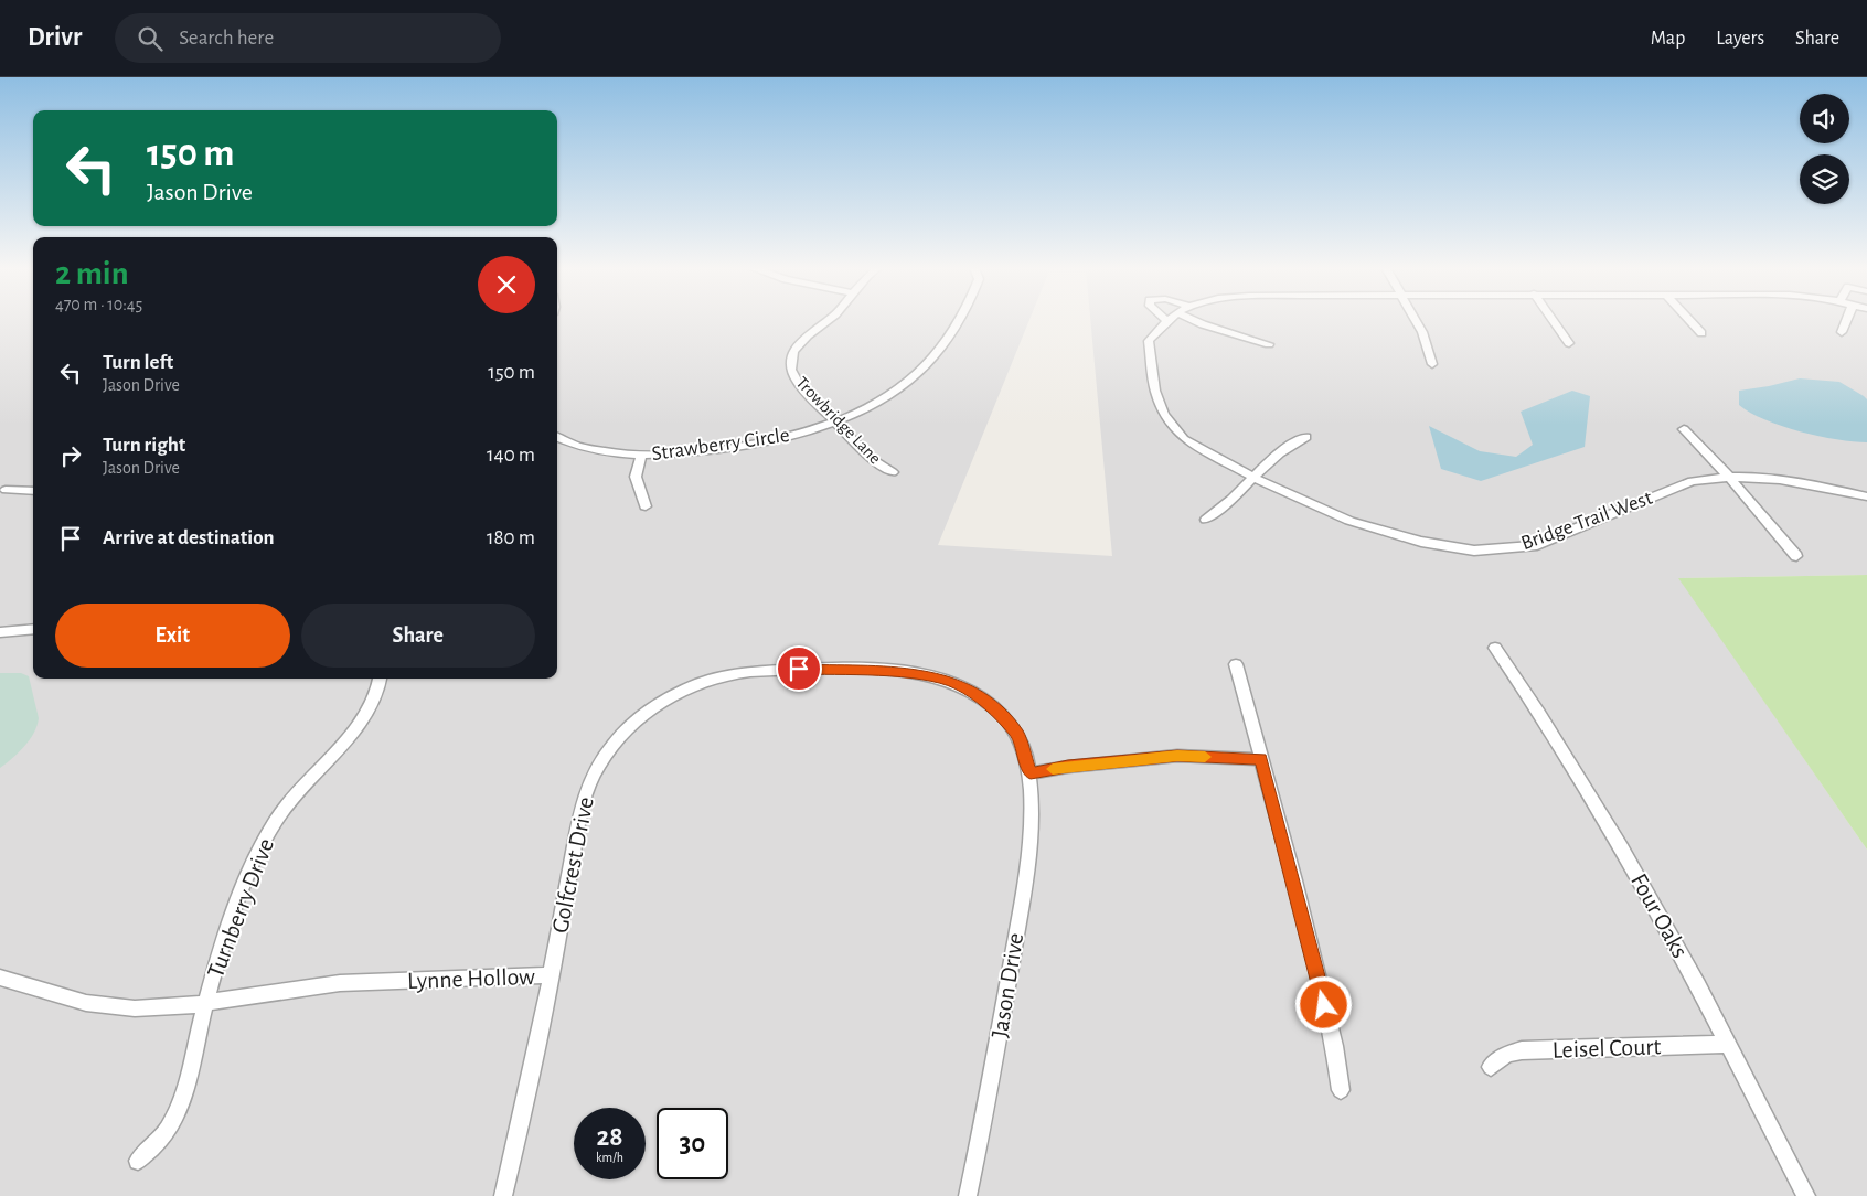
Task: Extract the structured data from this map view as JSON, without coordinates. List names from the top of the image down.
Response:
{
  "streets": {
    "street": [
      "Trowbridge Lane",
      "Strawberry Circle",
      "Bridge Trail West",
      "Golfcrest Drive",
      "Turnberry Drive",
      "Four Oaks",
      "Lynne Hollow",
      "Jason Drive",
      "Leisel Court"
    ]
  },
  "crossings": [
    ["Trowbridge Lane", "Strawberry Circle"],
    ["Golfcrest Drive", "Lynne Hollow"],
    ["Golfcrest Drive", "Jason Drive"],
    ["Turnberry Drive", "Lynne Hollow"],
    ["Four Oaks", "Leisel Court"]
  ],
  "page": {
    "header": "Drivr",
    "search": "Search here",
    "nav": ["Map", "Layers", "Share"],
    "turn": ["150 m", "Jason Drive"],
    "heading": ["2 min", "470 m · 10:45"],
    "list": [
      {
        "name": "Turn left",
        "note": "Jason Drive",
        "value": "150 m"
      },
      {
        "name": "Turn right",
        "note": "Jason Drive",
        "value": "140 m"
      },
      {
        "name": "Arrive at destination",
        "value": "180 m"
      }
    ],
    "buttons": ["Exit", "Share"],
    "speed": "28 km/h",
    "limit": "30"
  }
}
